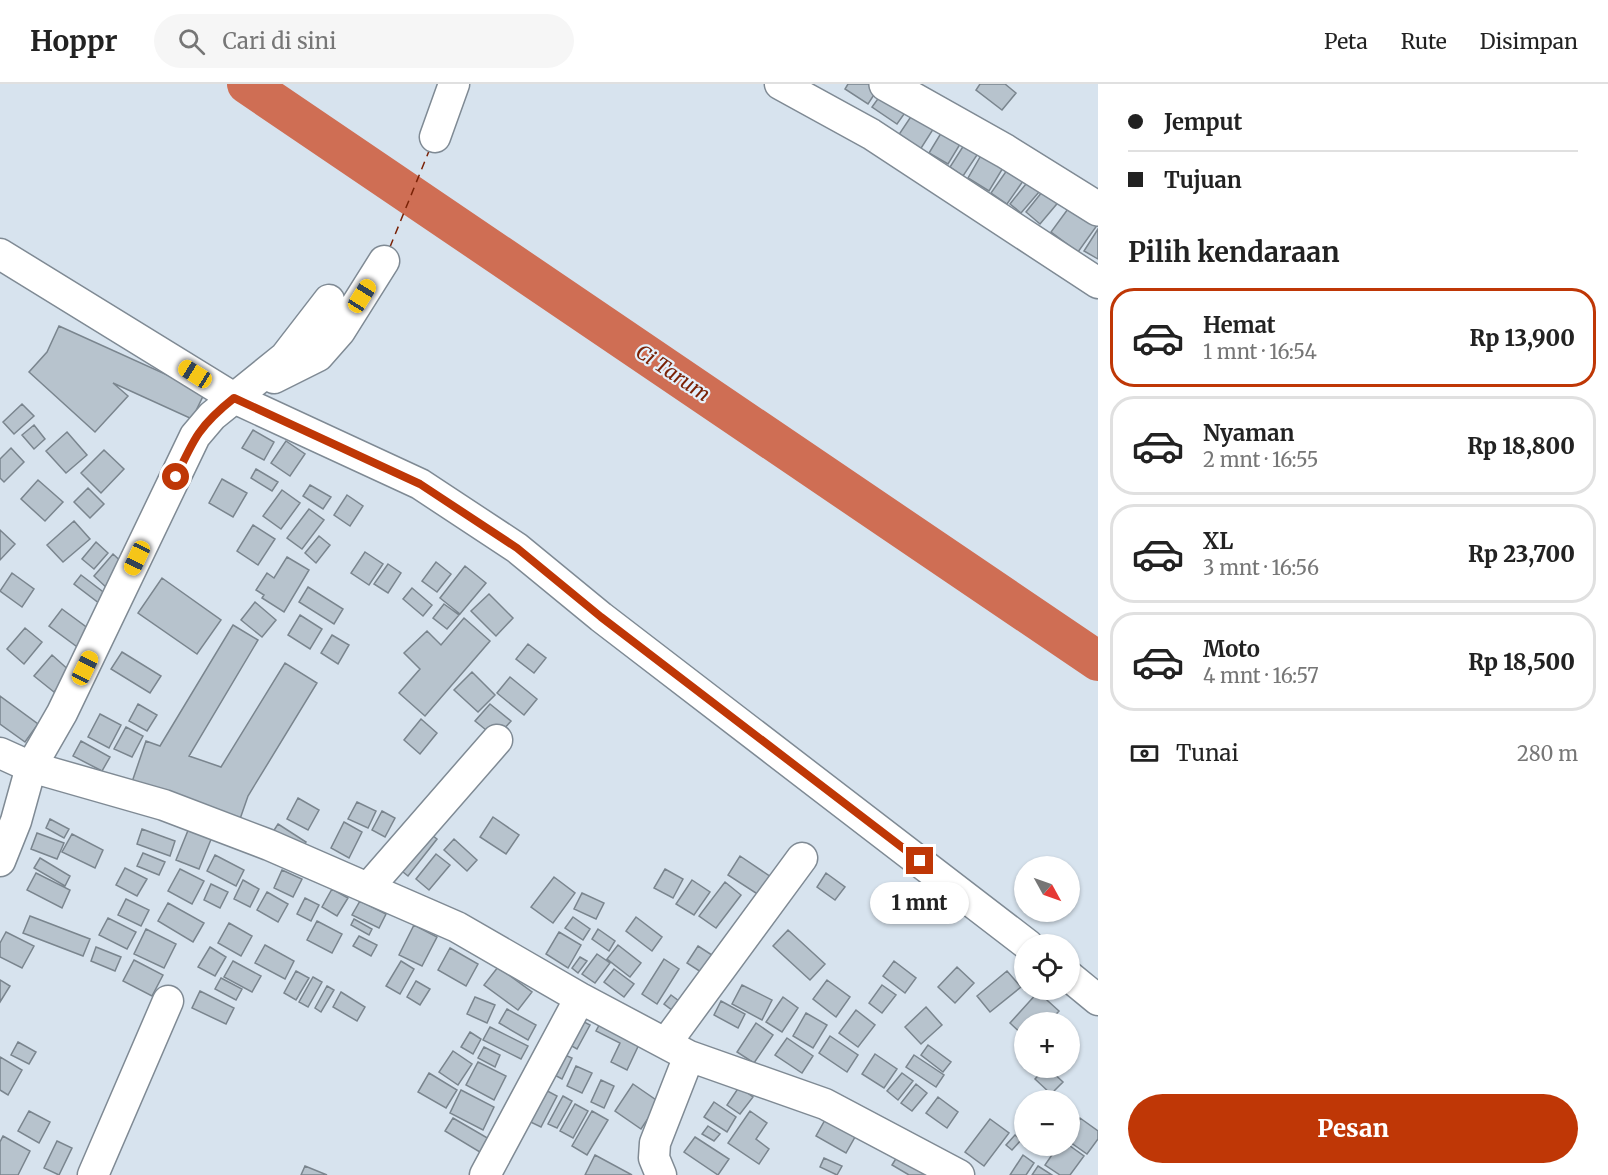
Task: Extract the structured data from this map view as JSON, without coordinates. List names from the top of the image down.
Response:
{
  "water": ["Ci Tarum"],
  "north": "bottom right",
  "page": {
    "header": "Hoppr",
    "search": "Cari di sini",
    "nav": ["Peta", "Rute", "Disimpan"],
    "banner": ["Jemput", "Tujuan"],
    "heading": "Pilih kendaraan",
    "list": [
      {
        "name": "Hemat",
        "note": "1 mnt · 16:54",
        "value": "Rp 13,900"
      },
      {
        "name": "Nyaman",
        "note": "2 mnt · 16:55",
        "value": "Rp 18,800"
      },
      {
        "name": "XL",
        "note": "3 mnt · 16:56",
        "value": "Rp 23,700"
      },
      {
        "name": "Moto",
        "note": "4 mnt · 16:57",
        "value": "Rp 18,500"
      }
    ],
    "pay": ["Tunai", "280 m"],
    "map_buttons": ["+", "−"],
    "bubble": "1 mnt",
    "buttons": "Pesan"
  }
}
